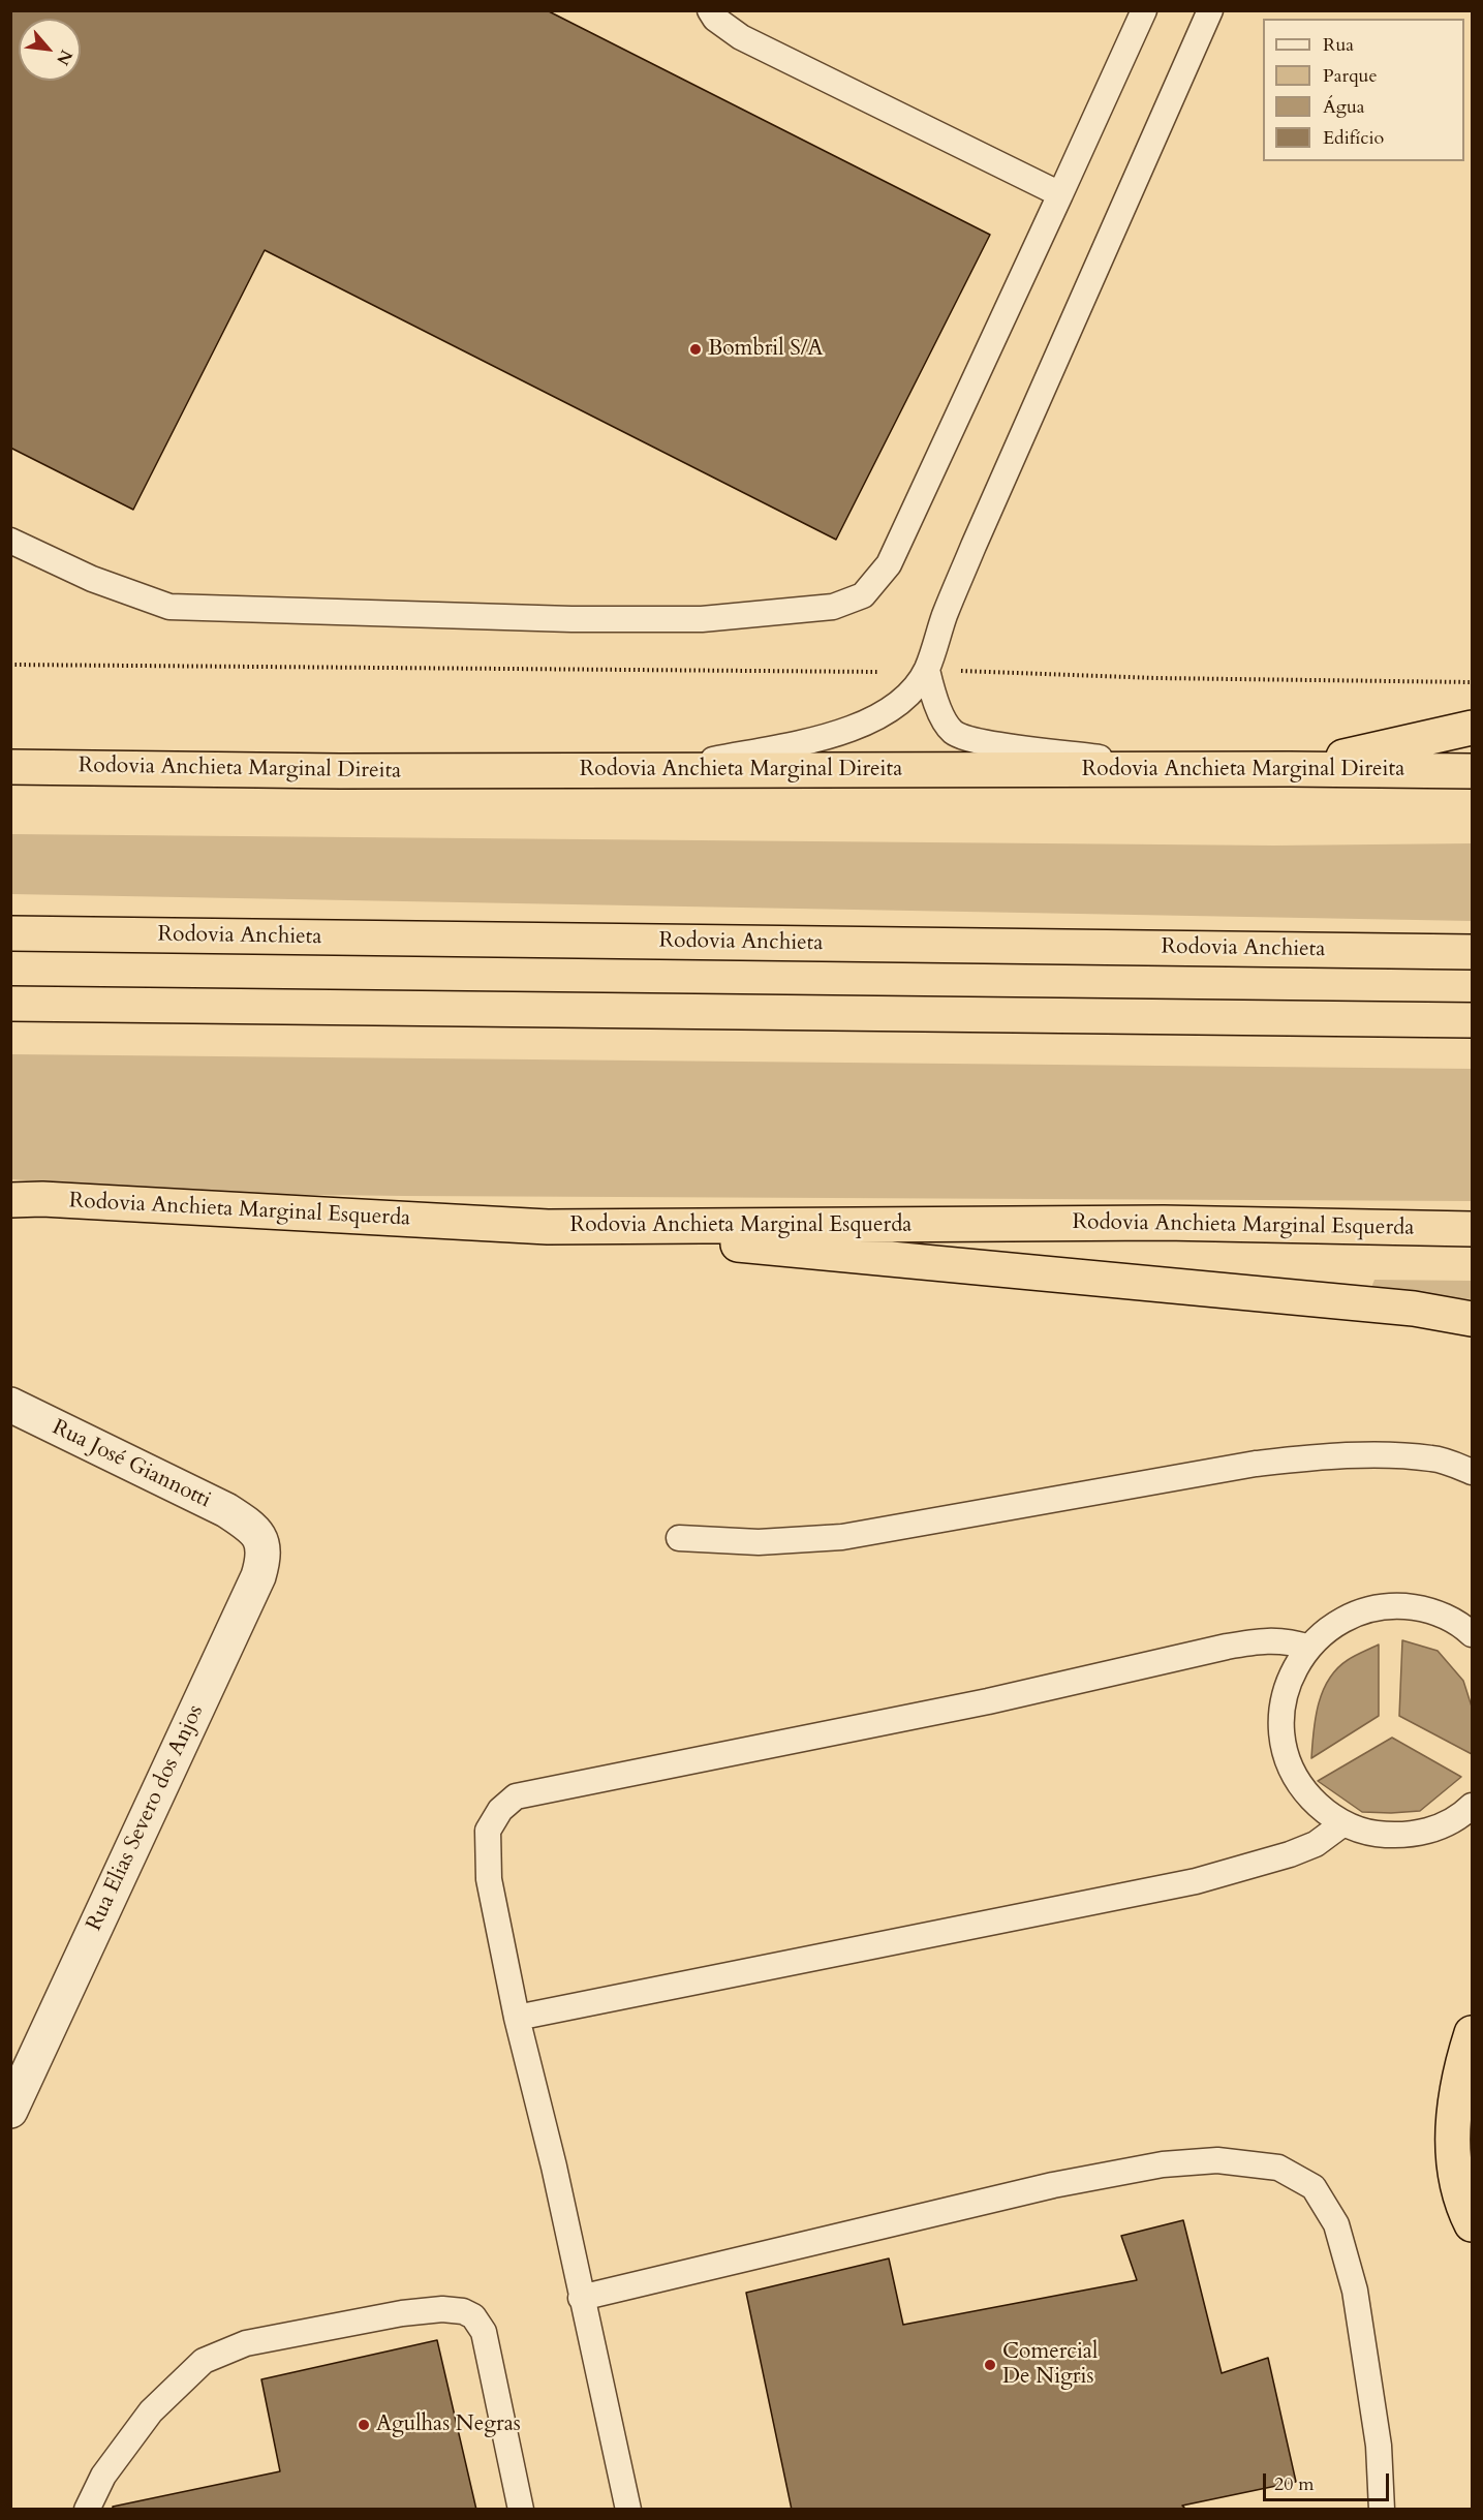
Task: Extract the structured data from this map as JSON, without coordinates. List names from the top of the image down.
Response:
{
  "streets": {
    "highway": ["Rodovia Anchieta Marginal Direita", "Rodovia Anchieta", "Rodovia Anchieta Marginal Esquerda"],
    "street": ["Rua José Giannotti", "Rua Elias Severo dos Anjos"]
  },
  "crossings": [
    ["Rua José Giannotti", "Rua Elias Severo dos Anjos"]
  ],
  "places": ["Bombril S/A", "Comercial De Nigris", "Agulhas Negras"],
  "legend": [
    "Rua",
    "Parque",
    "Água",
    "Edifício"
  ],
  "scale_bar": "20 m",
  "north": "bottom right"
}
